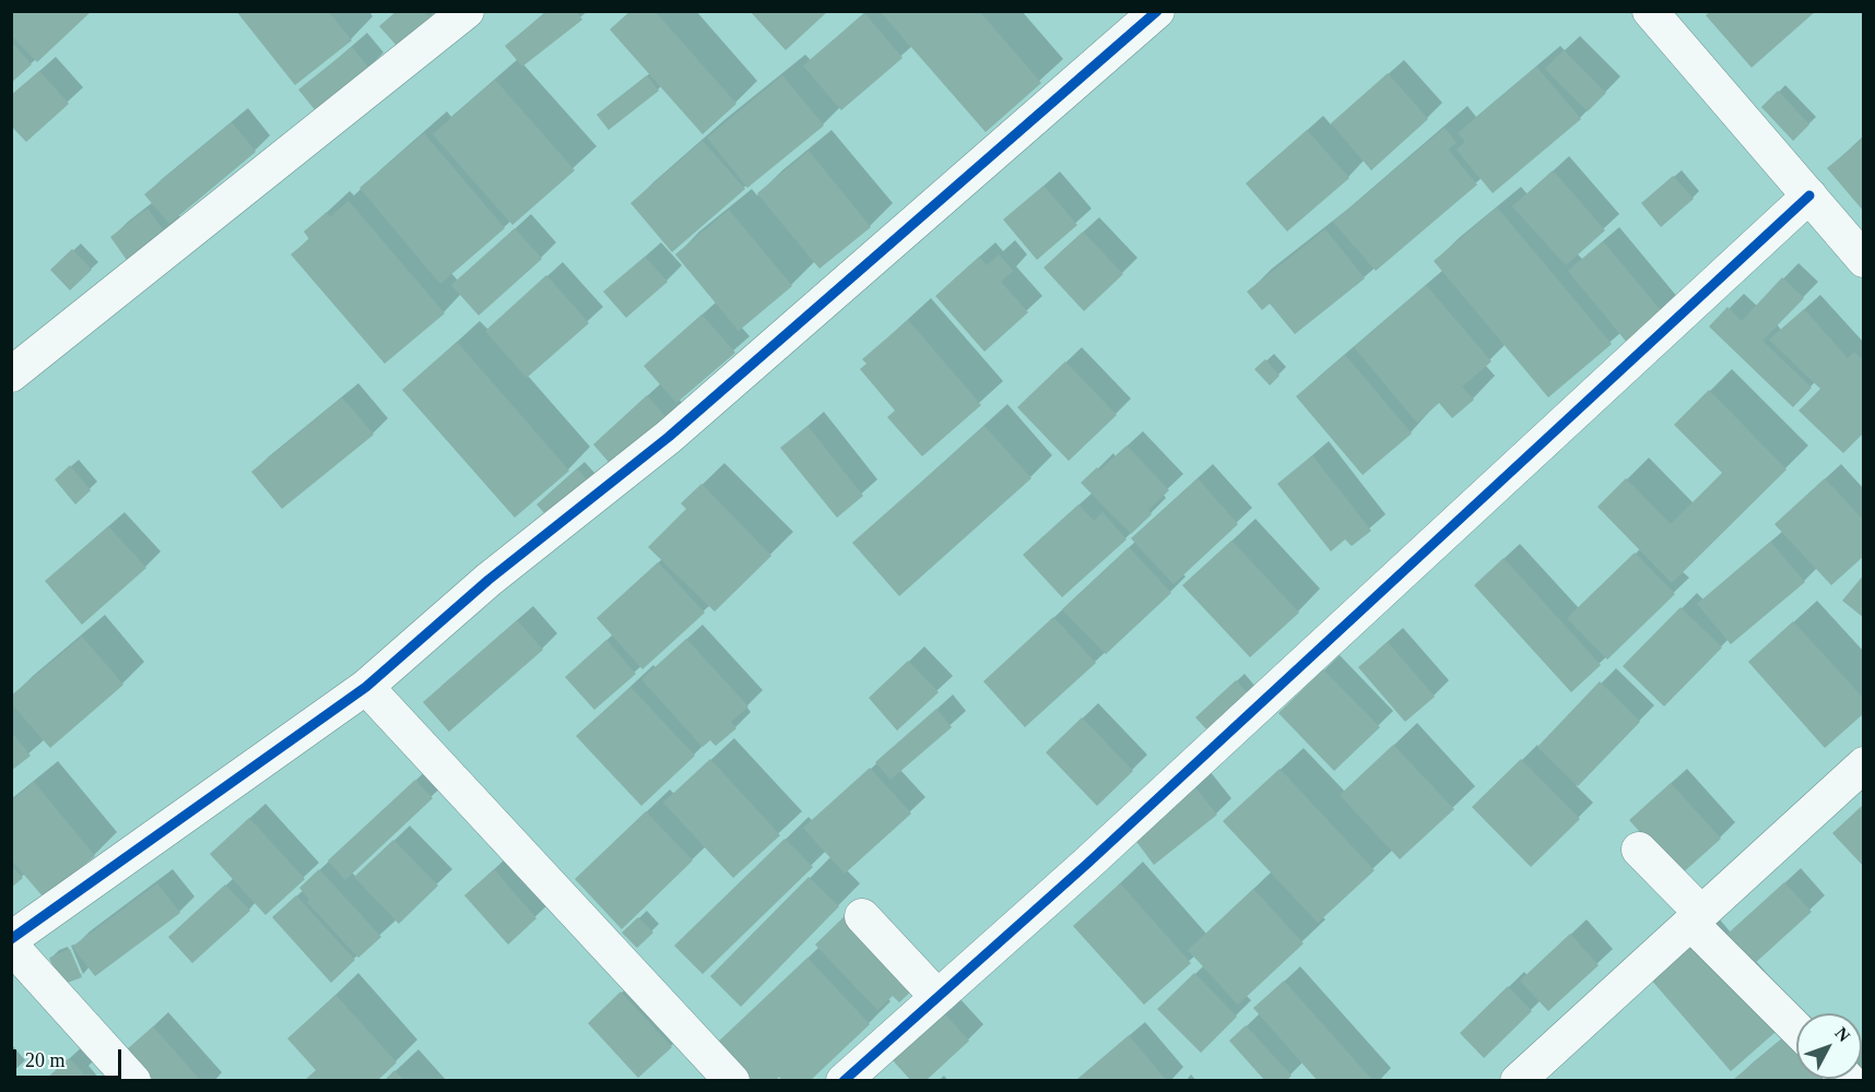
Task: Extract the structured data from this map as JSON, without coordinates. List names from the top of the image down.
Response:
{
  "scale_bar": "20 m",
  "north": "top right"
}
